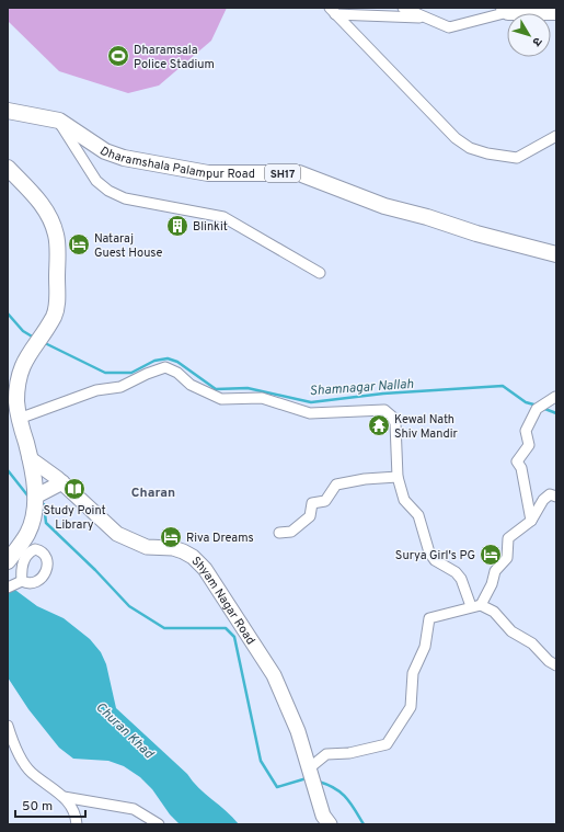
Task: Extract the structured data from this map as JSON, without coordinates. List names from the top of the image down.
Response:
{
  "streets": {
    "main road": ["Dharamshala Palampur Road", "SH17"],
    "street": ["Shyam Nagar Road"]
  },
  "districts": ["Charan"],
  "water": ["Shamnagar Nallah", "Churan Khad"],
  "places": {
    "sports": ["Dharamsala Police Stadium"],
    "building": ["Blinkit"],
    "hotel": ["Nataraj Guest House", "Riva Dreams", "Surya Girl's PG"],
    "temple": ["Kewal Nath Shiv Mandir"],
    "library": ["Study Point Library"]
  },
  "scale_bar": "50 m",
  "north": "bottom right"
}
